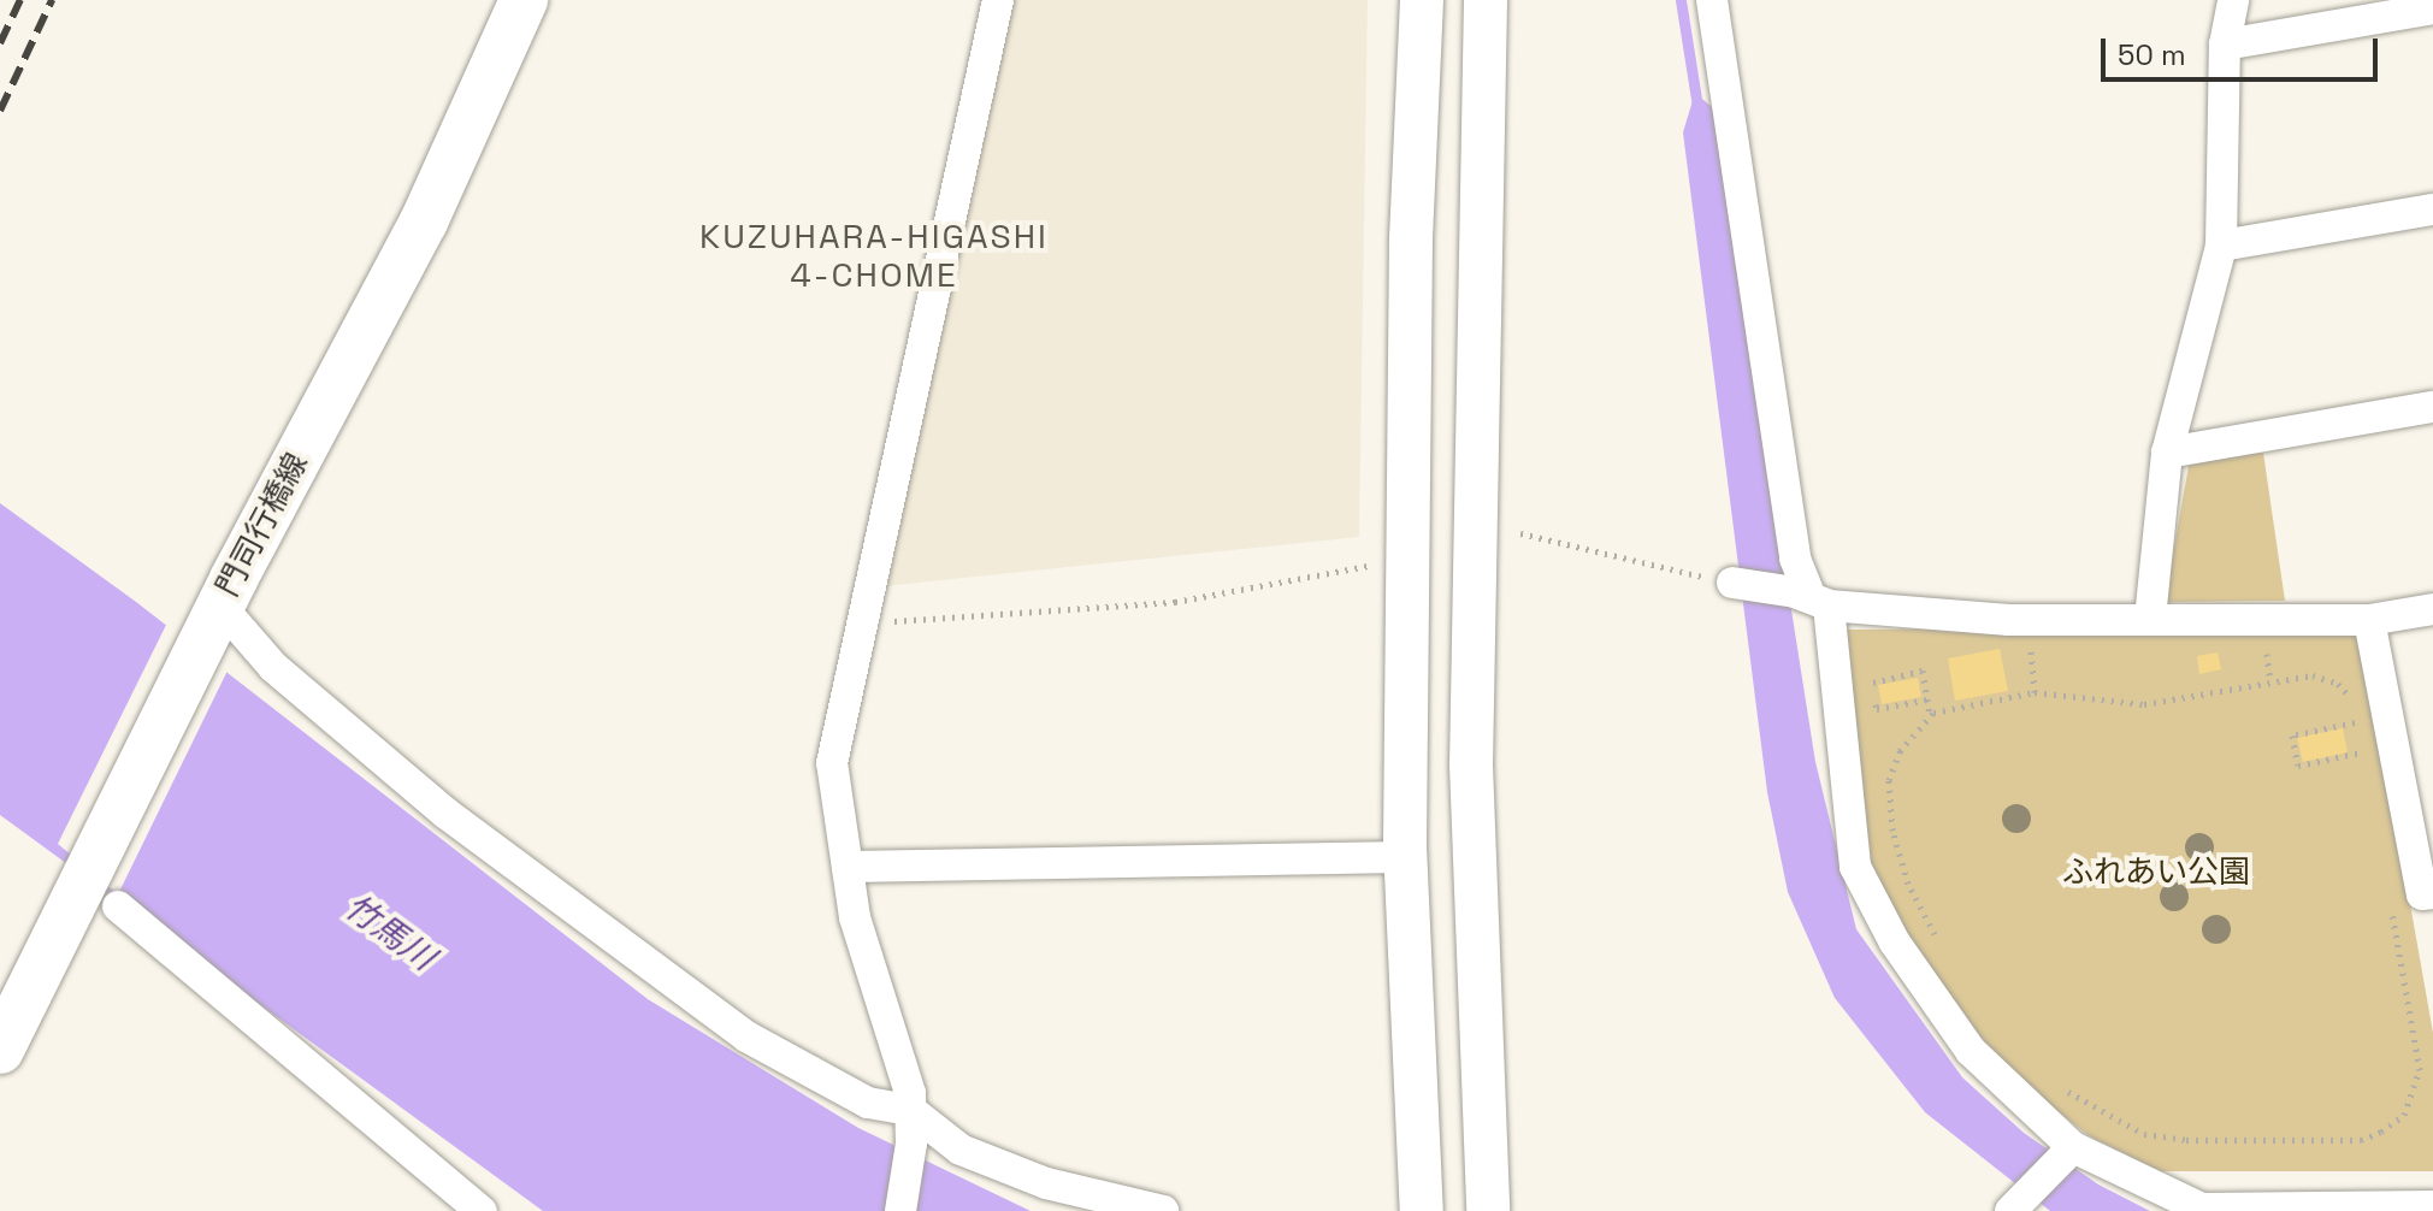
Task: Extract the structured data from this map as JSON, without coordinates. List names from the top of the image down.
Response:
{
  "streets": {
    "main road": ["門司行橋線"]
  },
  "districts": ["KUZUHARA-HIGASHI 4-CHOME"],
  "water": ["竹馬川"],
  "parks": ["ふれあい公園"],
  "scale_bar": "50 m"
}
